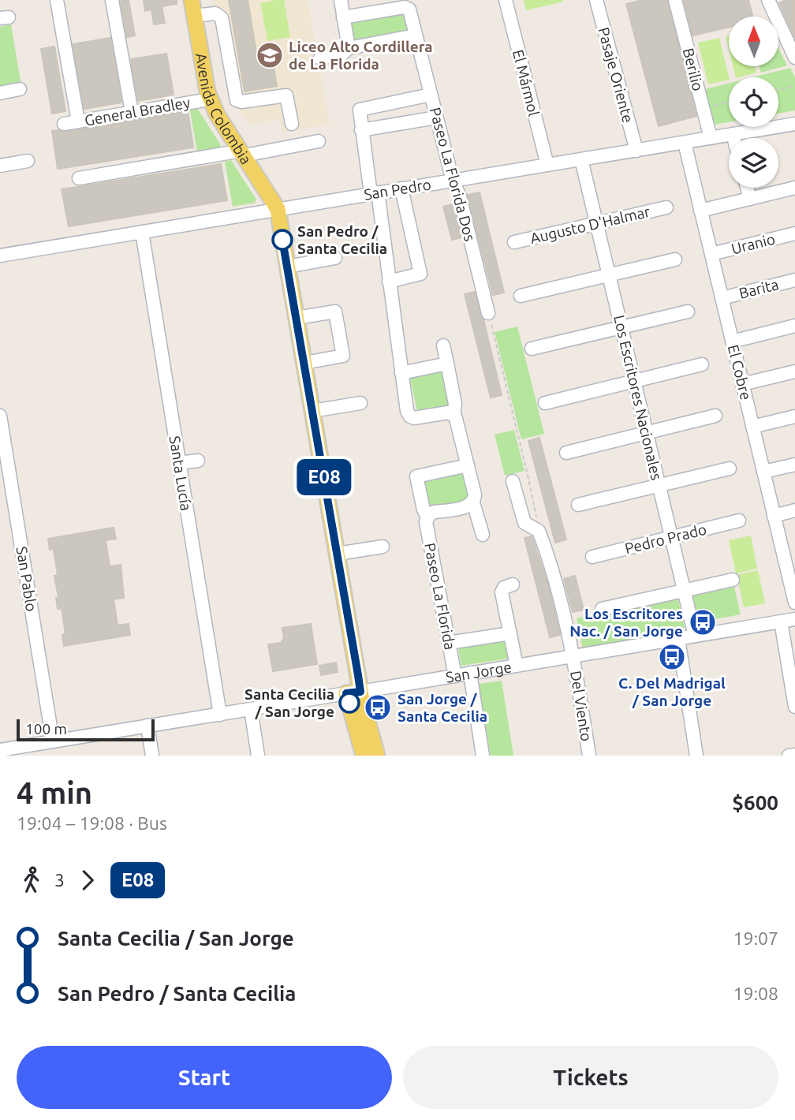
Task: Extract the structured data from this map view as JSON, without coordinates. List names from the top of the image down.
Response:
{
  "streets": {
    "main road": ["Avenida Colombia"],
    "street": [
      "Berilio",
      "Pasaje Oriente",
      "El Mármol",
      "General Bradley",
      "Paseo La Florida Dos",
      "San Pedro",
      "Augusto D'Halmar",
      "Uranio",
      "Barita",
      "El Cobre",
      "Los Escritores Nacionales",
      "Santa Lucía",
      "Pedro Prado",
      "San Pablo",
      "Paseo La Florida",
      "San Jorge",
      "Del Viento"
    ]
  },
  "crossings": [
    ["Berilio", "San Pedro"],
    ["Pasaje Oriente", "San Pedro"],
    ["El Mármol", "San Pedro"],
    ["Avenida Colombia", "General Bradley"],
    ["Avenida Colombia", "San Pedro"],
    ["Paseo La Florida Dos", "San Pedro"],
    ["San Pedro", "El Cobre"],
    ["San Pedro", "Los Escritores Nacionales"],
    ["San Pedro", "Santa Lucía"],
    ["Augusto D'Halmar", "Los Escritores Nacionales"],
    ["Uranio", "El Cobre"],
    ["Barita", "El Cobre"],
    ["Los Escritores Nacionales", "Pedro Prado"],
    ["Los Escritores Nacionales", "San Jorge"],
    ["Santa Lucía", "San Jorge"],
    ["San Pablo", "San Jorge"],
    ["Paseo La Florida", "San Jorge"],
    ["San Jorge", "Del Viento"]
  ],
  "places": {
    "school or university": ["Liceo Alto Cordillera de La Florida"],
    "other": ["San Pedro / Santa Cecilia", "Santa Cecilia / San Jorge"],
    "bus stop": ["Los Escritores Nac. / San Jorge", "C. Del Madrigal / San Jorge", "San Jorge / Santa Cecilia"]
  },
  "lines": ["bus line E08"],
  "scale_bar": "100 m",
  "north": "top",
  "page": {
    "on_map": "E08",
    "scale": "100 m",
    "heading": ["4 min", "19:04 – 19:08 · Bus", "$600"],
    "legs": ["3", "E08"],
    "list": [
      {
        "name": "Santa Cecilia / San Jorge",
        "value": "19:07"
      },
      {
        "name": "San Pedro / Santa Cecilia",
        "value": "19:08"
      }
    ],
    "buttons": ["Start", "Tickets"]
  }
}
